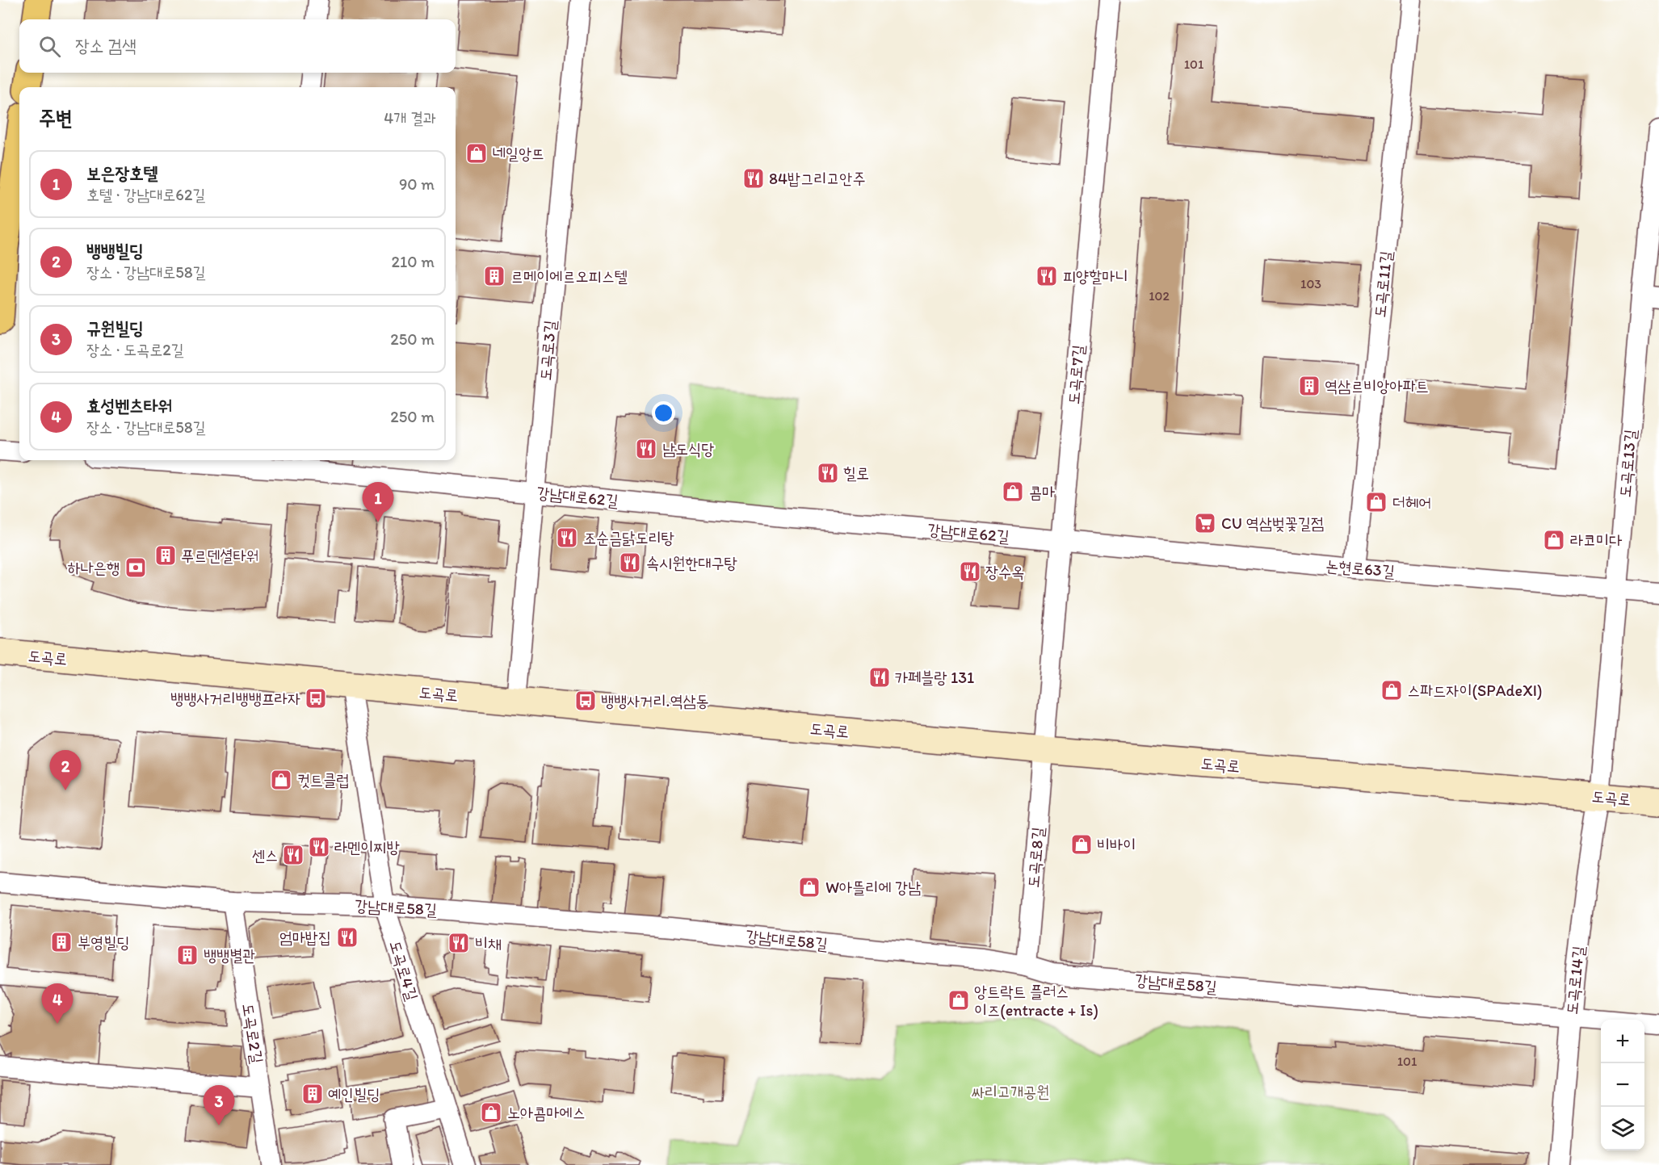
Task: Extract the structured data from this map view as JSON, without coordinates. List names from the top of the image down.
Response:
{
  "streets": {
    "main road": ["도곡로"],
    "street": [
      "도곡로11길",
      "도곡로3길",
      "도곡로7길",
      "도곡로13길",
      "강남대로62길",
      "논현로63길",
      "도곡로8길",
      "강남대로58길",
      "도곡로4길",
      "도곡로14길",
      "도곡로2길"
    ]
  },
  "crossings": [
    ["도곡로11길", "논현로63길"],
    ["도곡로3길", "강남대로62길"],
    ["도곡로3길", "도곡로"],
    ["도곡로7길", "강남대로62길"],
    ["도곡로7길", "논현로63길"],
    ["도곡로7길", "도곡로"],
    ["도곡로7길", "도곡로8길"],
    ["도곡로13길", "논현로63길"],
    ["도곡로13길", "도곡로"],
    ["도곡로13길", "도곡로14길"],
    ["강남대로62길", "논현로63길"],
    ["도곡로", "도곡로8길"],
    ["도곡로", "도곡로4길"],
    ["도곡로", "도곡로14길"],
    ["도곡로8길", "강남대로58길"],
    ["강남대로58길", "도곡로4길"],
    ["강남대로58길", "도곡로14길"],
    ["강남대로58길", "도곡로2길"]
  ],
  "parks": ["싸리고개공원"],
  "places": {
    "shop": [
      "네일앙뜨",
      "콤마",
      "더헤어",
      "라코미다",
      "스파드자이(SPAdeXI)",
      "컷트클럽",
      "비바이",
      "W아뜰리에 강남",
      "앙트락트 플러스 이즈(entracte + Is)",
      "노아콤마에스"
    ],
    "restaurant": [
      "84밥그리고안주",
      "피양할마니",
      "남도식당",
      "힐로",
      "조순금닭도리탕",
      "속시원한대구탕",
      "장수옥",
      "카페블랑 131",
      "라멘이찌방",
      "센스",
      "엄마밥집",
      "비채"
    ],
    "building": [
      "르메이에르오피스텔",
      "역삼르비앙아파트",
      "푸르덴셜타워",
      "부영빌딩",
      "뱅뱅별관",
      "예인빌딩"
    ],
    "supermarket": ["CU 역삼벚꽃길점"],
    "bank": ["하나은행"],
    "bus stop": ["뱅뱅사거리뱅뱅프라자", "뱅뱅사거리.역삼동"]
  },
  "house_numbers": [
    "101",
    "103",
    "102",
    "101"
  ],
  "page": {
    "search": "장소 검색",
    "heading": ["주변", "4개 결과"],
    "list": [
      {
        "mark": "1",
        "name": "보은장호텔",
        "note": "호텔 · 강남대로62길",
        "value": "90 m"
      },
      {
        "mark": "2",
        "name": "뱅뱅빌딩",
        "note": "장소 · 강남대로58길",
        "value": "210 m"
      },
      {
        "mark": "3",
        "name": "규원빌딩",
        "note": "장소 · 도곡로2길",
        "value": "250 m"
      },
      {
        "mark": "4",
        "name": "효성벤츠타워",
        "note": "장소 · 강남대로58길",
        "value": "250 m"
      }
    ],
    "pins": [
      "1",
      "2",
      "4",
      "3"
    ],
    "map_buttons": ["+", "−"]
  }
}
